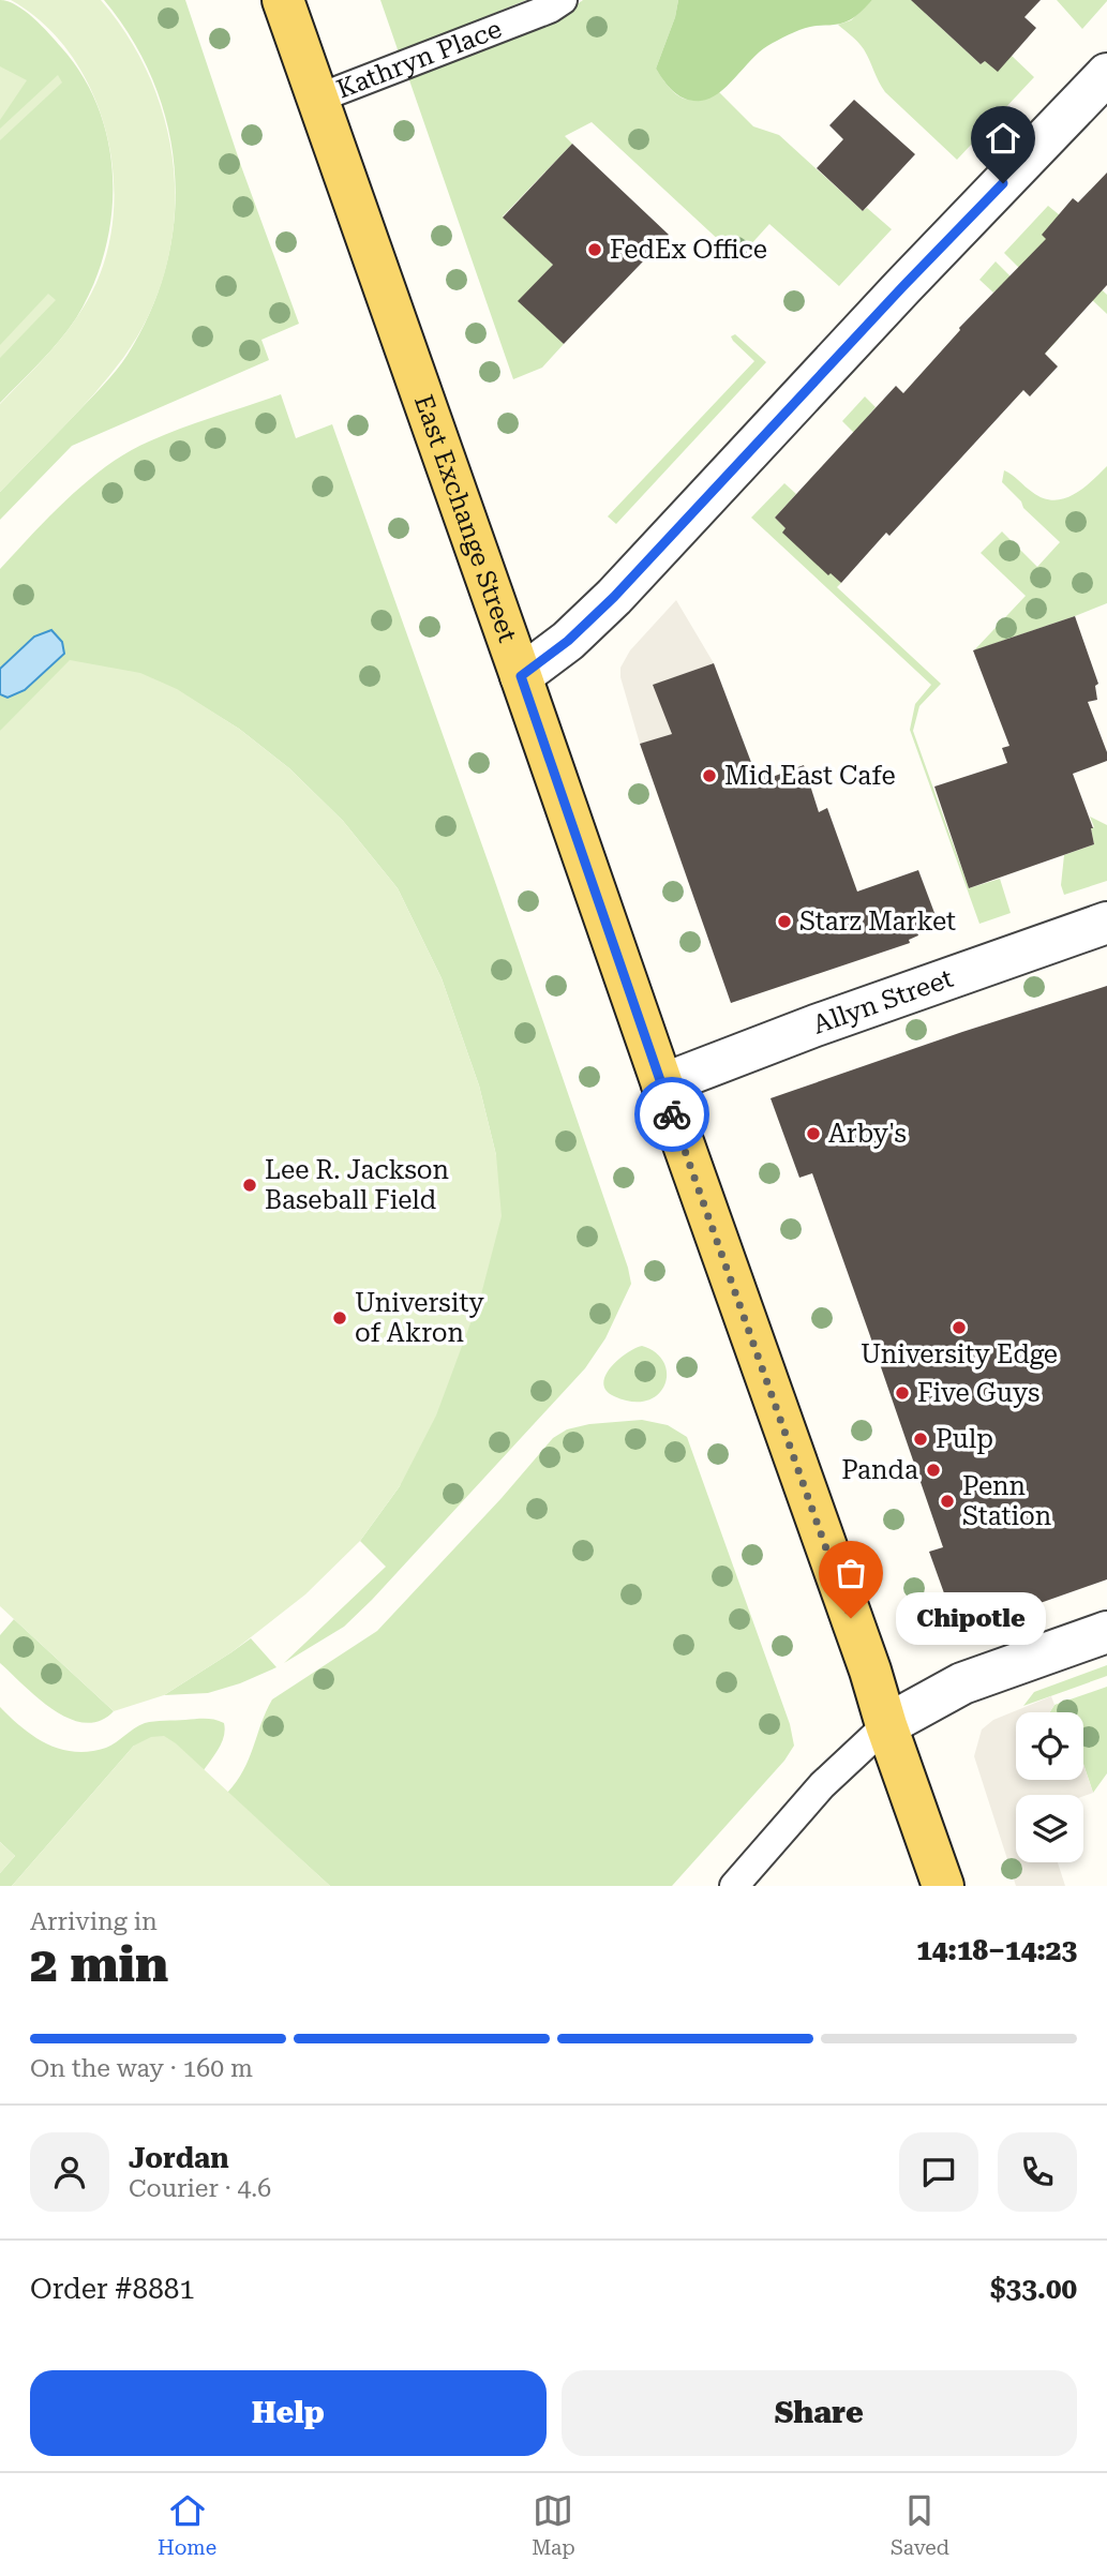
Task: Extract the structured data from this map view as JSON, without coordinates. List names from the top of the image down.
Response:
{
  "streets": {
    "main road": ["East Exchange Street"],
    "street": ["Allyn Street"],
    "lane": ["Kathryn Place"]
  },
  "crossings": [
    ["Kathryn Place", "East Exchange Street"],
    ["East Exchange Street", "Allyn Street"]
  ],
  "places": [
    "FedEx Office",
    "Mid East Cafe",
    "Starz Market",
    "Arby's",
    "Lee R. Jackson Baseball Field",
    "University of Akron",
    "University Edge",
    "Five Guys",
    "Pulp",
    "Panda",
    "Penn Station",
    "Chipotle"
  ],
  "page": {
    "bubble": "Chipotle",
    "heading": ["2 min", "Arriving in", "14:18–14:23"],
    "panel": [
      "Jordan",
      "Courier · 4.6",
      "Order #8881",
      "$33.00"
    ],
    "bar": "On the way · 160 m",
    "buttons": ["Help", "Share"],
    "tabs": ["Home", "Map", "Saved"]
  }
}
